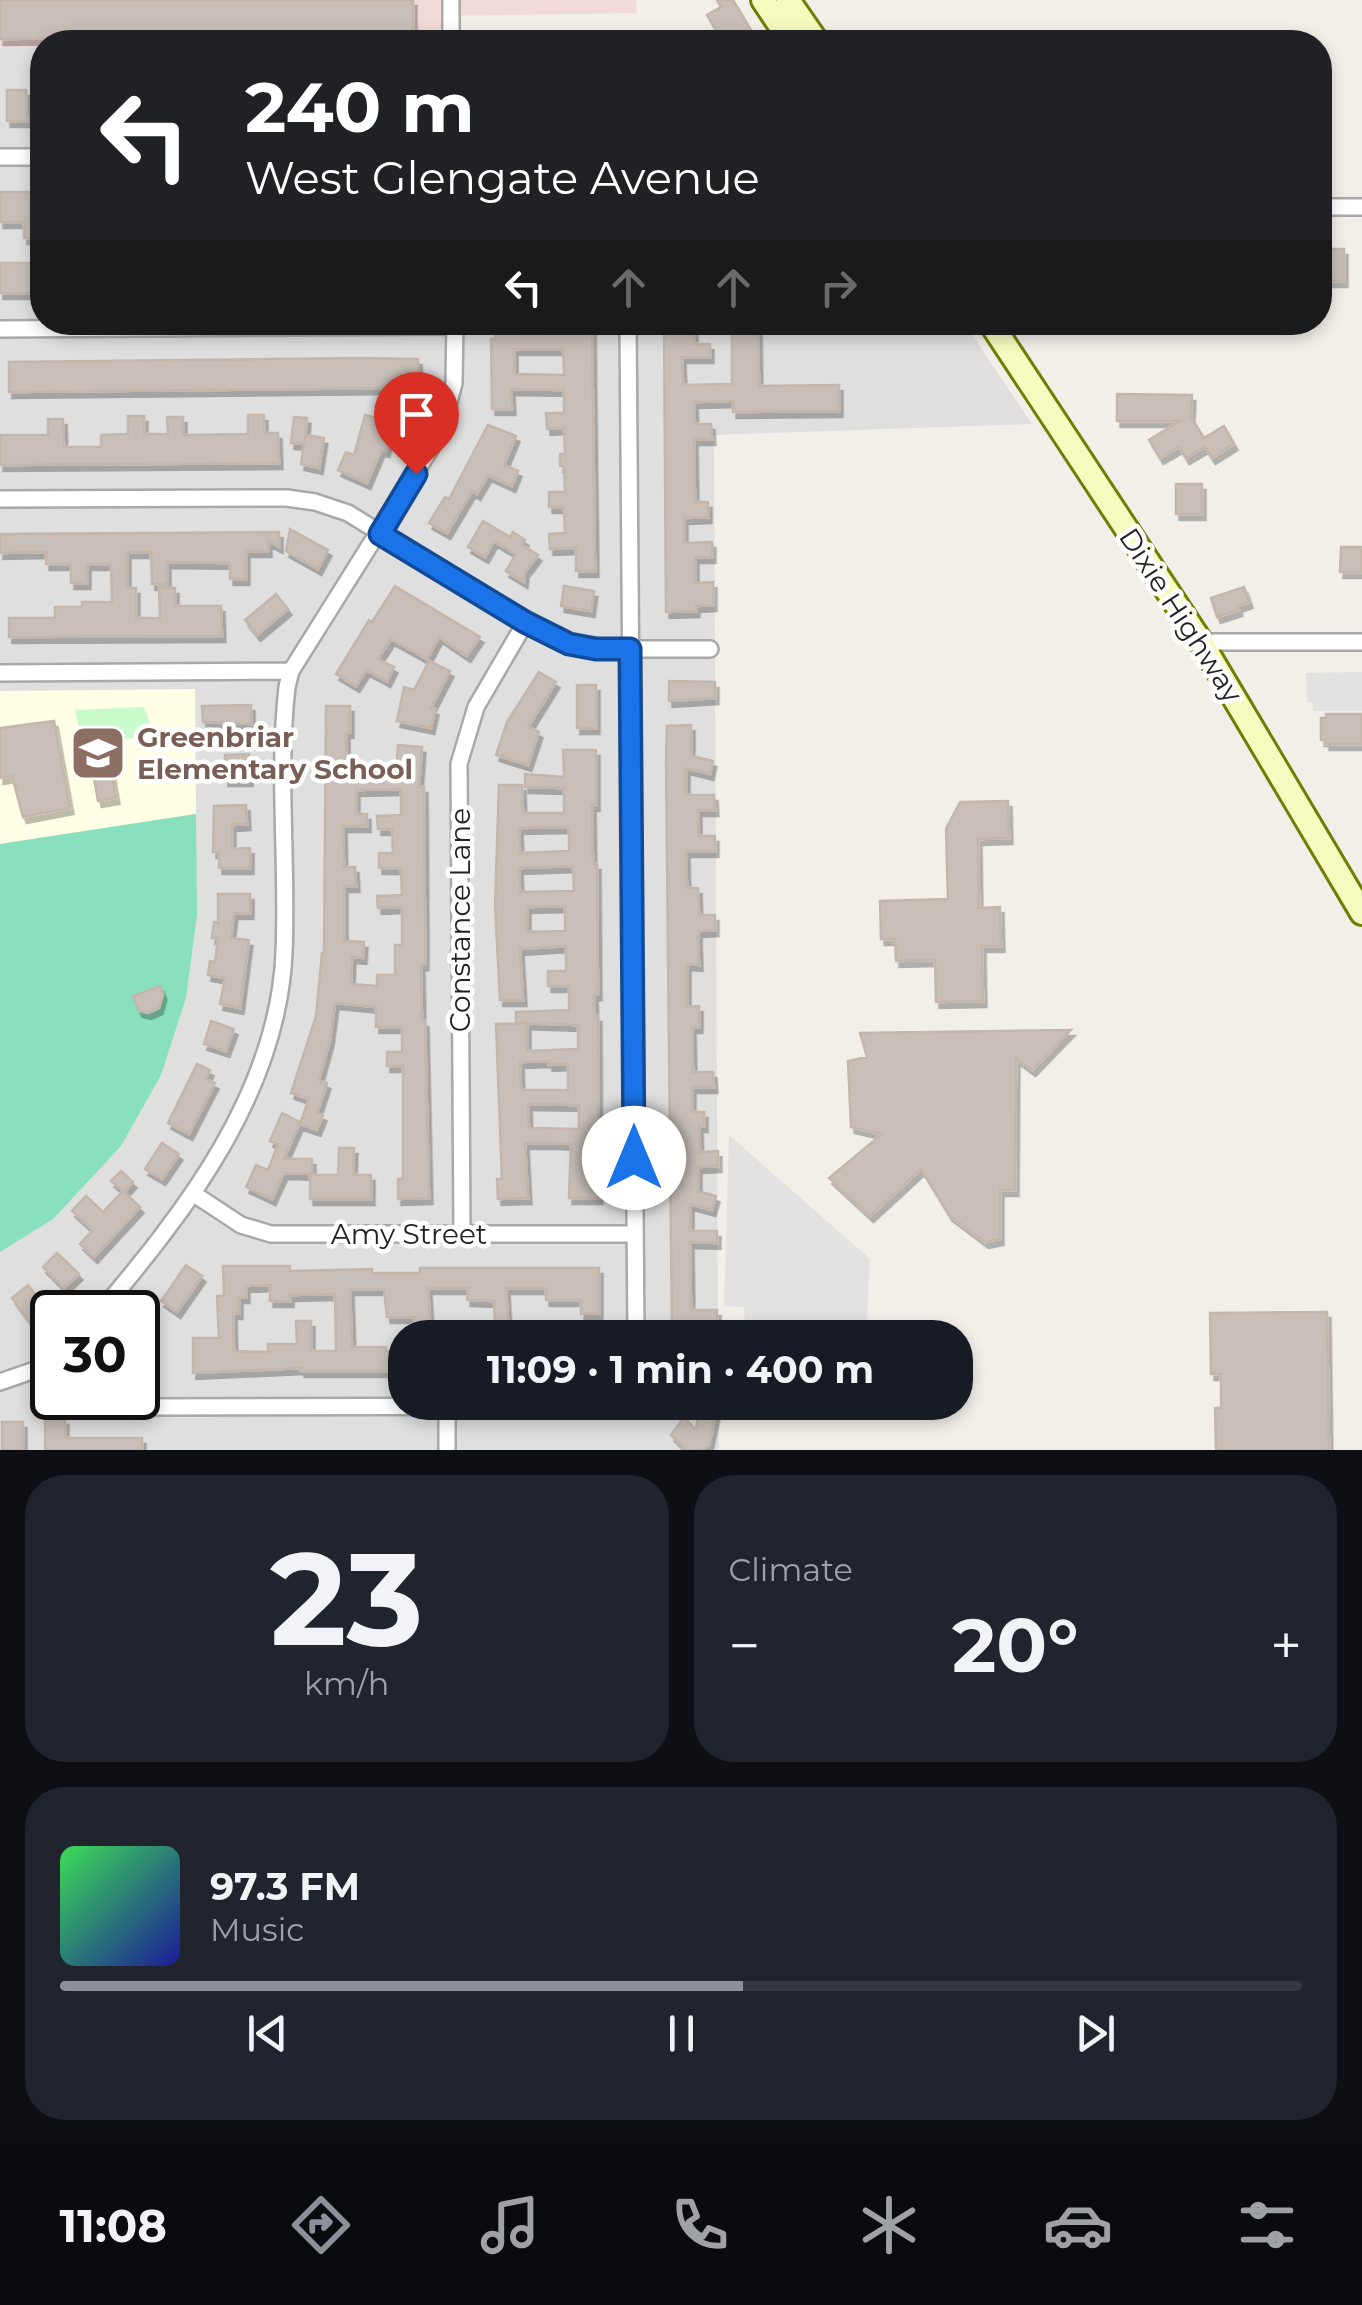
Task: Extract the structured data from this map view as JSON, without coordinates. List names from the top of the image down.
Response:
{
  "streets": {
    "main road": ["Dixie Highway"],
    "street": ["Constance Lane", "Amy Street"]
  },
  "crossings": [
    ["Constance Lane", "Amy Street"]
  ],
  "places": {
    "school or university": ["Greenbriar Elementary School"]
  },
  "page": {
    "turn": ["240 m", "West Glengate Avenue"],
    "limit": "30",
    "trip": "11:09 · 1 min · 400 m",
    "tile": [
      ["23", "km/h"],
      "Climate"
    ],
    "heat": ["−", "20°", "+"],
    "song": ["97.3 FM", "Music"],
    "tabs": "11:08"
  }
}
